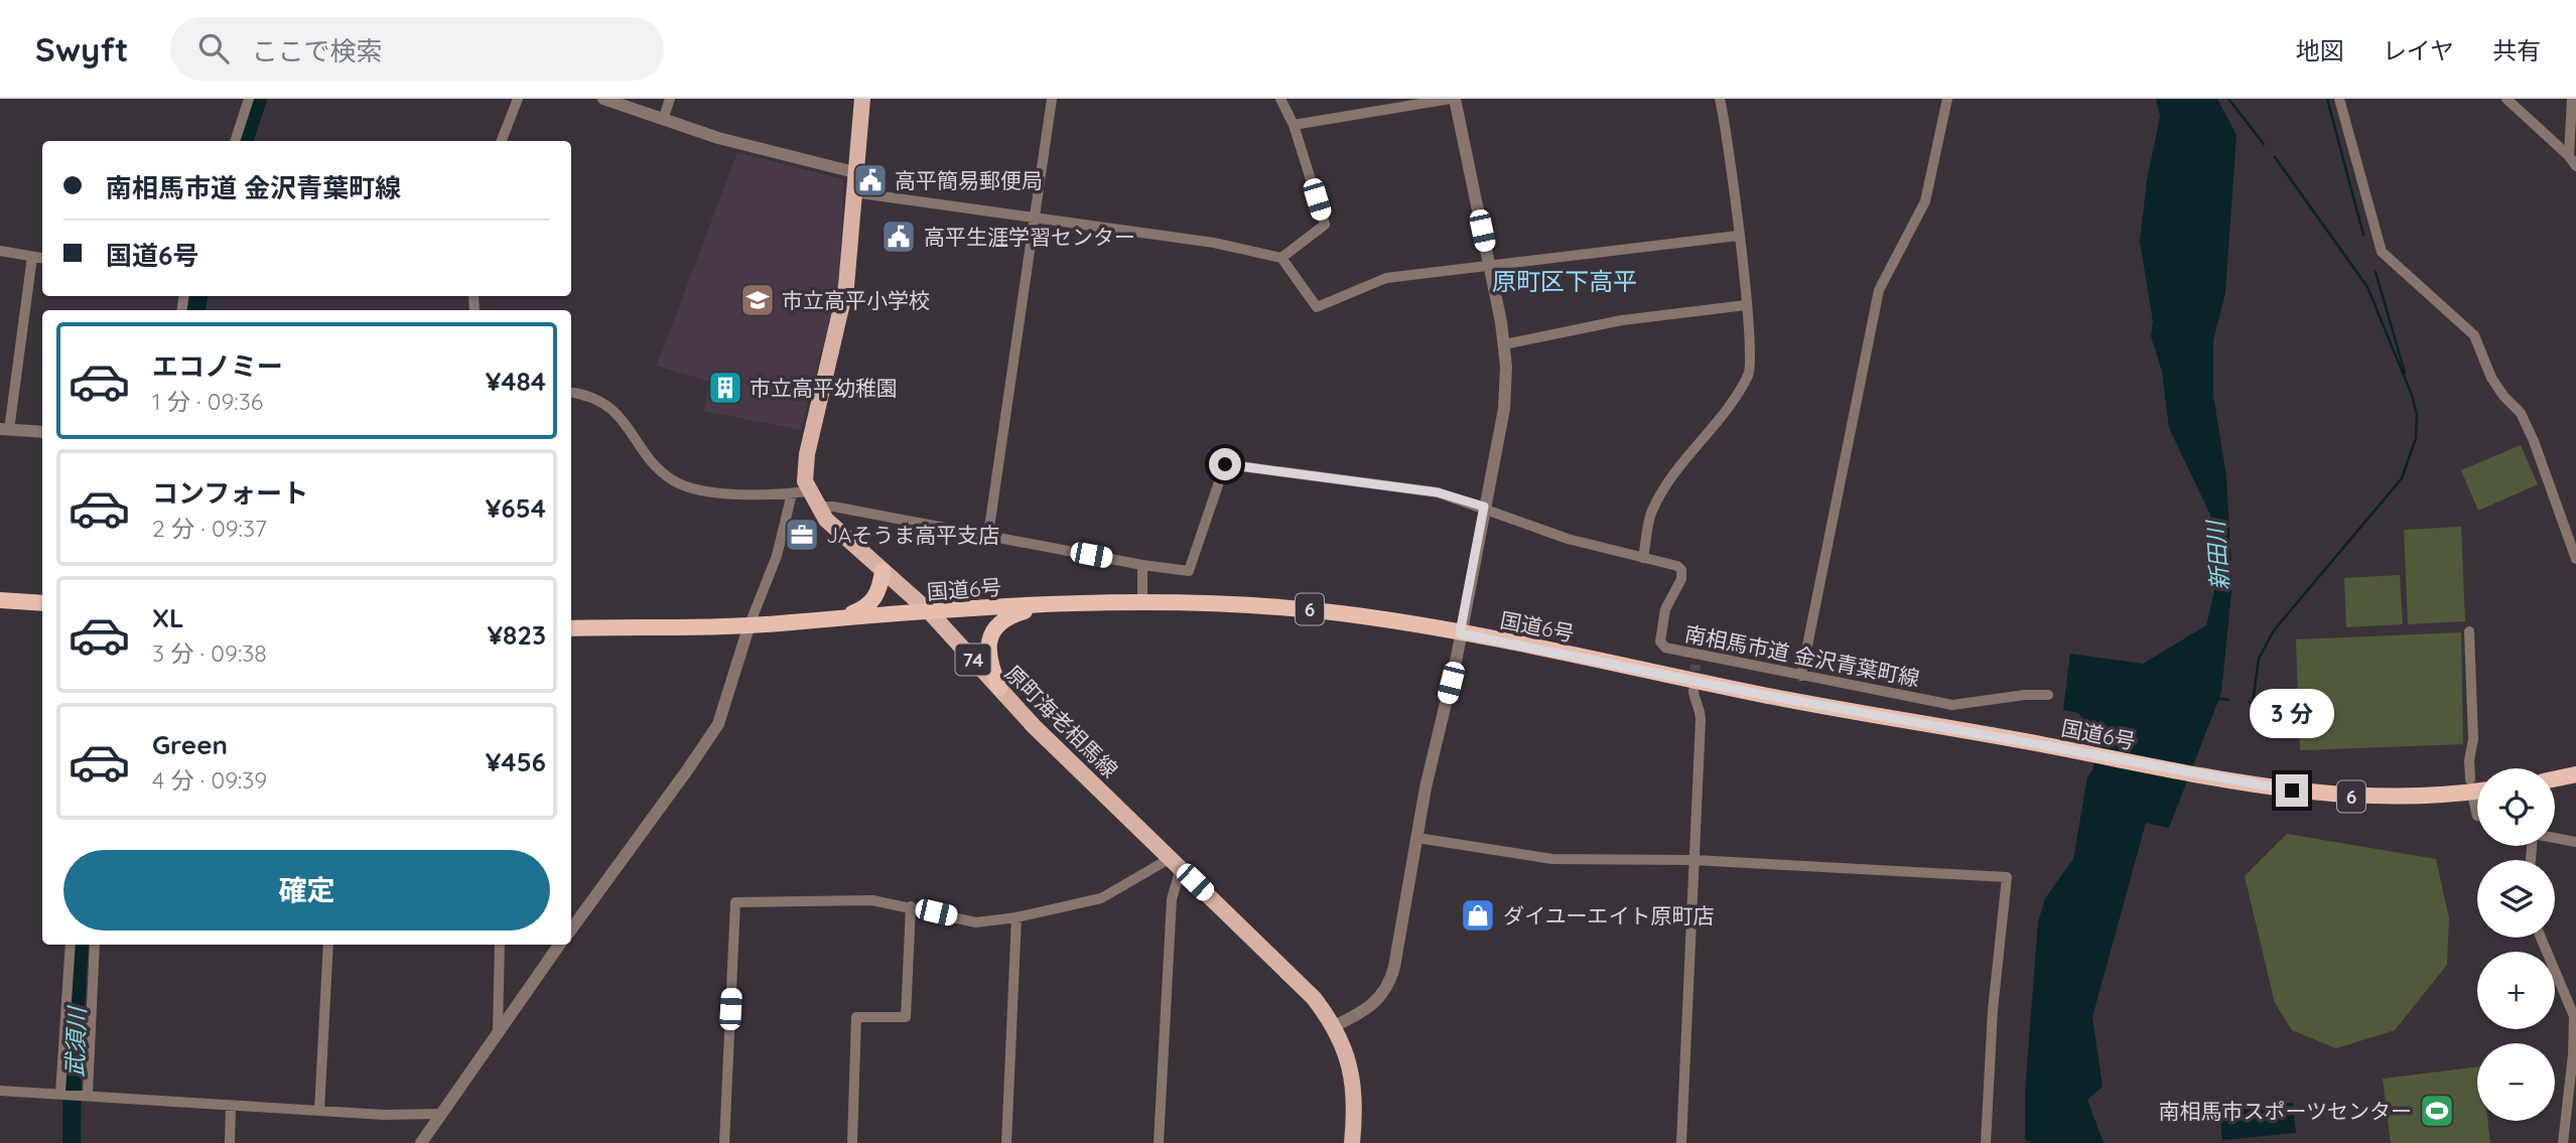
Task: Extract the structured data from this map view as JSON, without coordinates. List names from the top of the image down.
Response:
{
  "streets": {
    "highway": ["国道6号", "6"],
    "main road": ["74", "原町海老相馬線"],
    "street": ["南相馬市道 金沢青葉町線"]
  },
  "crossings": [
    ["国道6号", "原町海老相馬線"],
    ["南相馬市道 金沢青葉町線", "原町海老相馬線"]
  ],
  "districts": ["原町区下高平"],
  "water": ["新田川", "武須川"],
  "places": {
    "public building": ["高平簡易郵便局", "高平生涯学習センター"],
    "school or university": ["市立高平小学校"],
    "building": ["市立高平幼稚園"],
    "office": ["JAそうま高平支店"],
    "shop": ["ダイユーエイト原町店"],
    "sports": ["南相馬市スポーツセンター"]
  },
  "page": {
    "header": "Swyft",
    "search": "ここで検索",
    "nav": ["地図", "レイヤ", "共有"],
    "banner": ["南相馬市道 金沢青葉町線", "国道6号"],
    "list": [
      {
        "name": "エコノミー",
        "note": "1 分 · 09:36",
        "value": "¥484"
      },
      {
        "name": "コンフォート",
        "note": "2 分 · 09:37",
        "value": "¥654"
      },
      {
        "name": "XL",
        "note": "3 分 · 09:38",
        "value": "¥823"
      },
      {
        "name": "Green",
        "note": "4 分 · 09:39",
        "value": "¥456"
      }
    ],
    "bubble": "3 分",
    "map_buttons": ["+", "−"],
    "buttons": "確定"
  }
}
